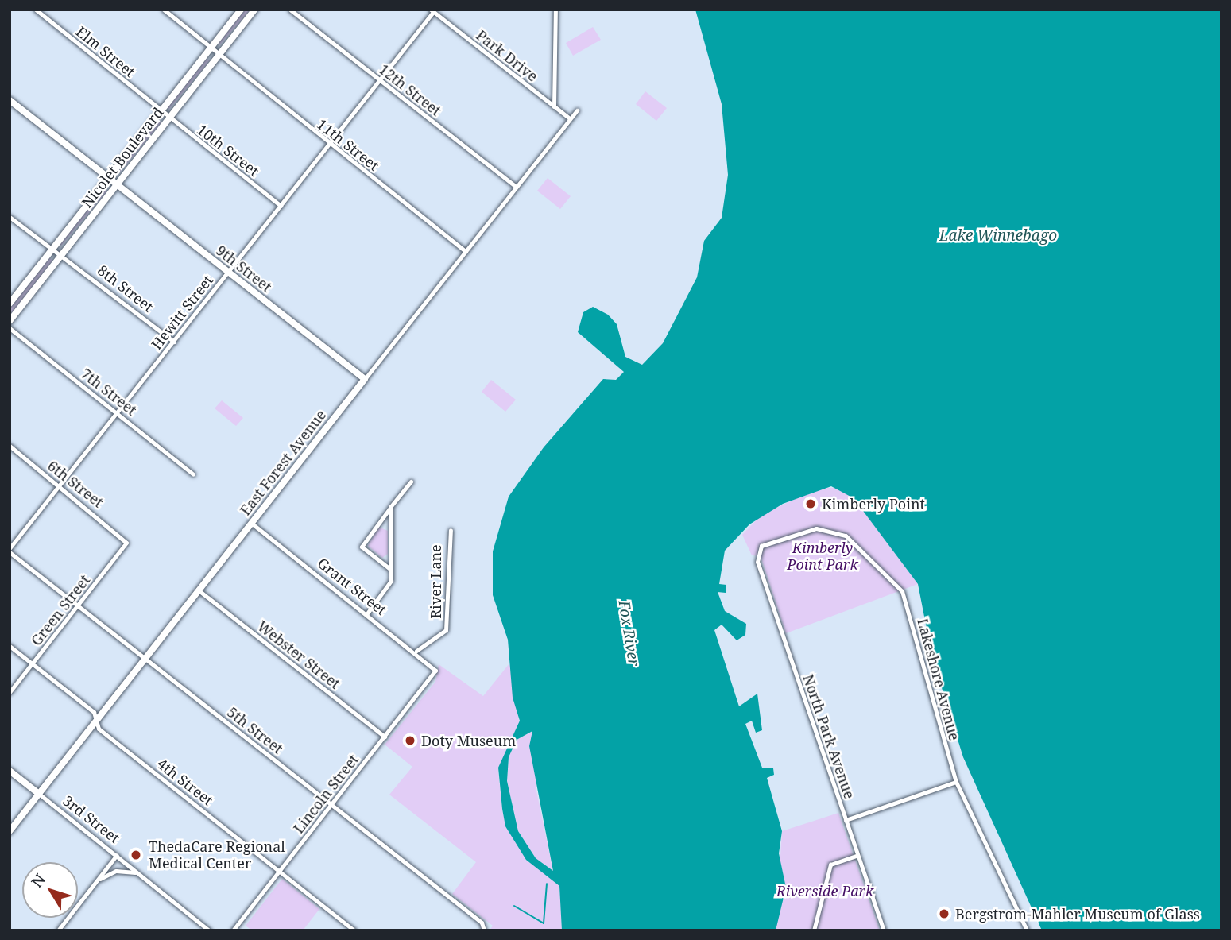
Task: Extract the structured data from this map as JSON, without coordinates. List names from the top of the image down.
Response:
{
  "streets": {
    "street": [
      "Elm Street",
      "Park Drive",
      "12th Street",
      "11th Street",
      "10th Street",
      "Nicolet Boulevard",
      "9th Street",
      "8th Street",
      "Hewitt Street",
      "7th Street",
      "East Forest Avenue",
      "6th Street",
      "River Lane",
      "Grant Street",
      "Green Street",
      "Webster Street",
      "Lakeshore Avenue",
      "5th Street",
      "North Park Avenue",
      "4th Street",
      "Lincoln Street",
      "3rd Street"
    ]
  },
  "crossings": [
    ["Elm Street", "10th Street"],
    ["Elm Street", "Nicolet Boulevard"],
    ["Park Drive", "Hewitt Street"],
    ["Park Drive", "East Forest Avenue"],
    ["12th Street", "Hewitt Street"],
    ["12th Street", "East Forest Avenue"],
    ["11th Street", "Nicolet Boulevard"],
    ["11th Street", "Hewitt Street"],
    ["11th Street", "East Forest Avenue"],
    ["10th Street", "Nicolet Boulevard"],
    ["10th Street", "Hewitt Street"],
    ["Nicolet Boulevard", "9th Street"],
    ["Nicolet Boulevard", "8th Street"],
    ["9th Street", "Hewitt Street"],
    ["9th Street", "East Forest Avenue"],
    ["8th Street", "Hewitt Street"],
    ["Hewitt Street", "7th Street"],
    ["Hewitt Street", "6th Street"],
    ["Hewitt Street", "5th Street"],
    ["East Forest Avenue", "Grant Street"],
    ["East Forest Avenue", "Webster Street"],
    ["East Forest Avenue", "5th Street"],
    ["East Forest Avenue", "4th Street"],
    ["East Forest Avenue", "3rd Street"],
    ["6th Street", "Green Street"],
    ["River Lane", "Grant Street"],
    ["Grant Street", "Lincoln Street"],
    ["Green Street", "5th Street"],
    ["Green Street", "4th Street"],
    ["Webster Street", "Lincoln Street"],
    ["Lakeshore Avenue", "North Park Avenue"],
    ["5th Street", "Lincoln Street"],
    ["4th Street", "Lincoln Street"]
  ],
  "water": ["Lake Winnebago", "Fox River"],
  "parks": ["Kimberly Point Park", "Riverside Park"],
  "places": [
    "Kimberly Point",
    "Doty Museum",
    "ThedaCare Regional Medical Center",
    "Bergstrom-Mahler Museum of Glass"
  ],
  "north": "top left"
}
